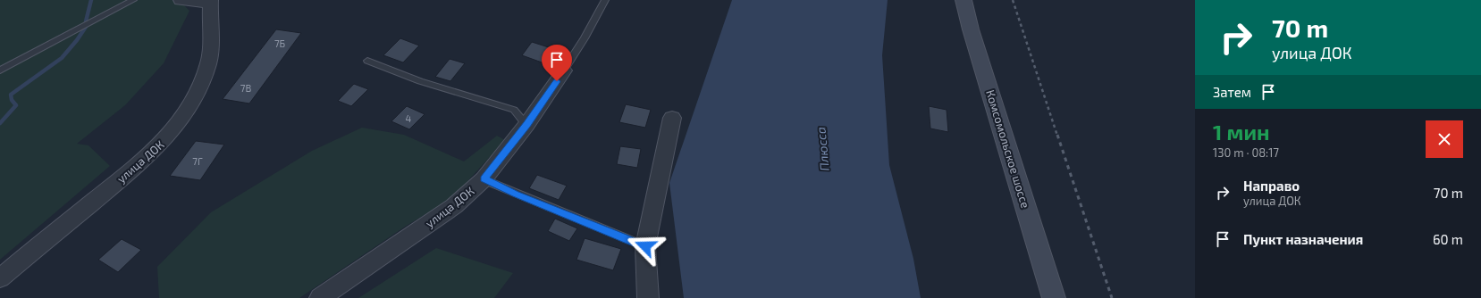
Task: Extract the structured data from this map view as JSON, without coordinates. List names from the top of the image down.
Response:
{
  "streets": {
    "main road": ["Комсомольское шоссе"],
    "street": ["улица ДОК"]
  },
  "water": ["Плюсса"],
  "house_numbers": [
    "7Б",
    "7В",
    "4",
    "7Г"
  ],
  "page": {
    "turn": ["70 m", "улица ДОК"],
    "then": "Затем",
    "heading": ["1 мин", "130 m · 08:17"],
    "list": [
      {
        "name": "Направо",
        "note": "улица ДОК",
        "value": "70 m"
      },
      {
        "name": "Пункт назначения",
        "value": "60 m"
      }
    ]
  }
}
